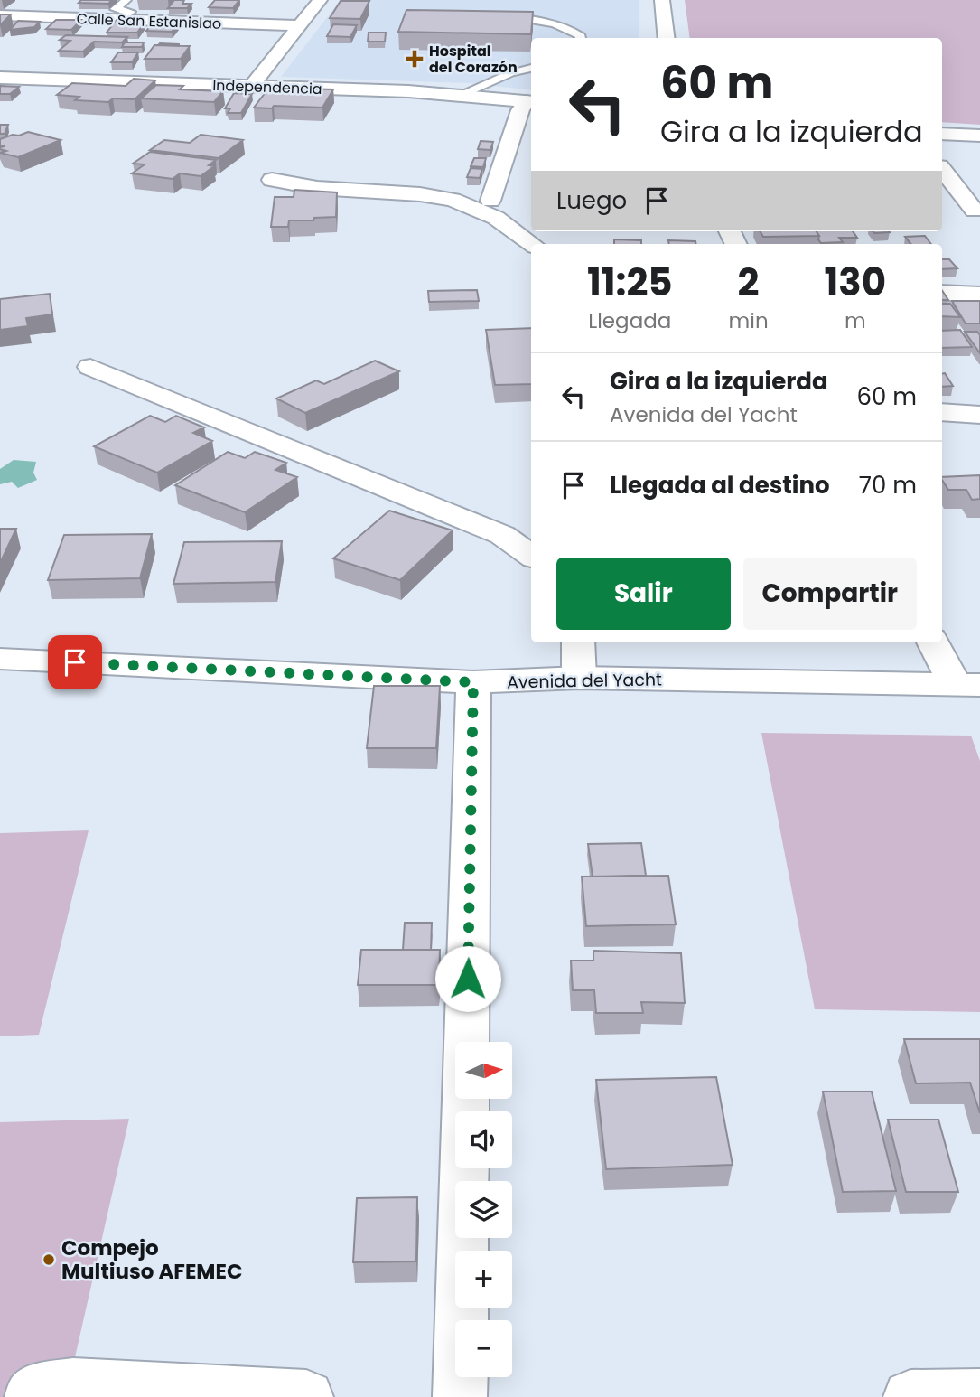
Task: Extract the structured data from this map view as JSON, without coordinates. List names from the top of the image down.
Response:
{
  "streets": {
    "street": ["Calle San Estanislao", "Independencia", "Avenida del Yacht"]
  },
  "places": {
    "health": ["Hospital del Corazón"],
    "other": ["Compejo Multiuso AFEMEC"]
  },
  "north": "right",
  "page": {
    "turn": ["60 m", "Gira a la izquierda"],
    "then": "Luego",
    "eta": [
      "11:25",
      "Llegada",
      "2",
      "min",
      "130",
      "m"
    ],
    "list": [
      {
        "name": "Gira a la izquierda",
        "note": "Avenida del Yacht",
        "value": "60 m"
      },
      {
        "name": "Llegada al destino",
        "value": "70 m"
      }
    ],
    "buttons": ["Salir", "Compartir"],
    "map_buttons": ["+", "−"]
  }
}
